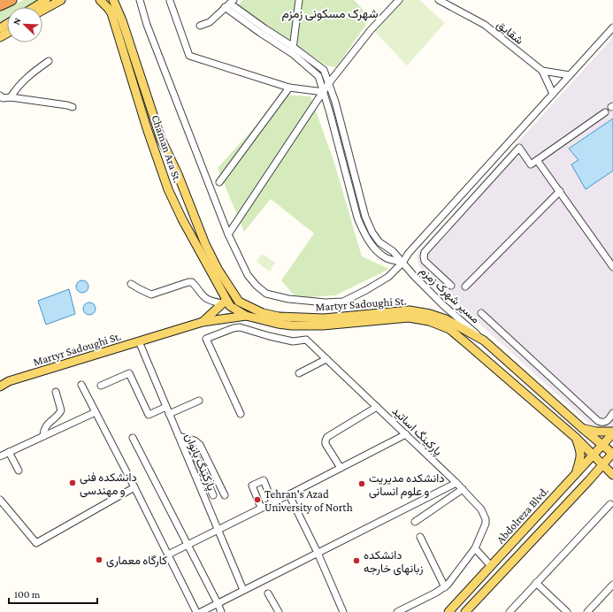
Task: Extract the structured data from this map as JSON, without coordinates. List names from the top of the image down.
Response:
{
  "streets": {
    "main road": ["Chaman Ara St.", "Martyr Sadoughi St.", "Abdolreza Blvd."],
    "street": [
      "شقایق",
      "مسیر شهرک زمزم",
      "پارکینگ اساتید",
      "پارکینگ بانوان"
    ]
  },
  "crossings": [
    ["Chaman Ara St.", "Martyr Sadoughi St."],
    ["مسیر شهرک زمزم", "Martyr Sadoughi St."],
    ["Martyr Sadoughi St.", "پارکینگ بانوان"],
    ["Martyr Sadoughi St.", "Abdolreza Blvd."]
  ],
  "districts": ["شهرک مسکونی زمزم"],
  "places": [
    "دانشکده فنی و مهندسی",
    "دانشکده مدیریت و علوم انسانی",
    "Tehran's Azad University of North",
    "کارگاه معماری",
    "دانشکده زبانهای خارجه"
  ],
  "scale_bar": "100 m",
  "north": "top left"
}
